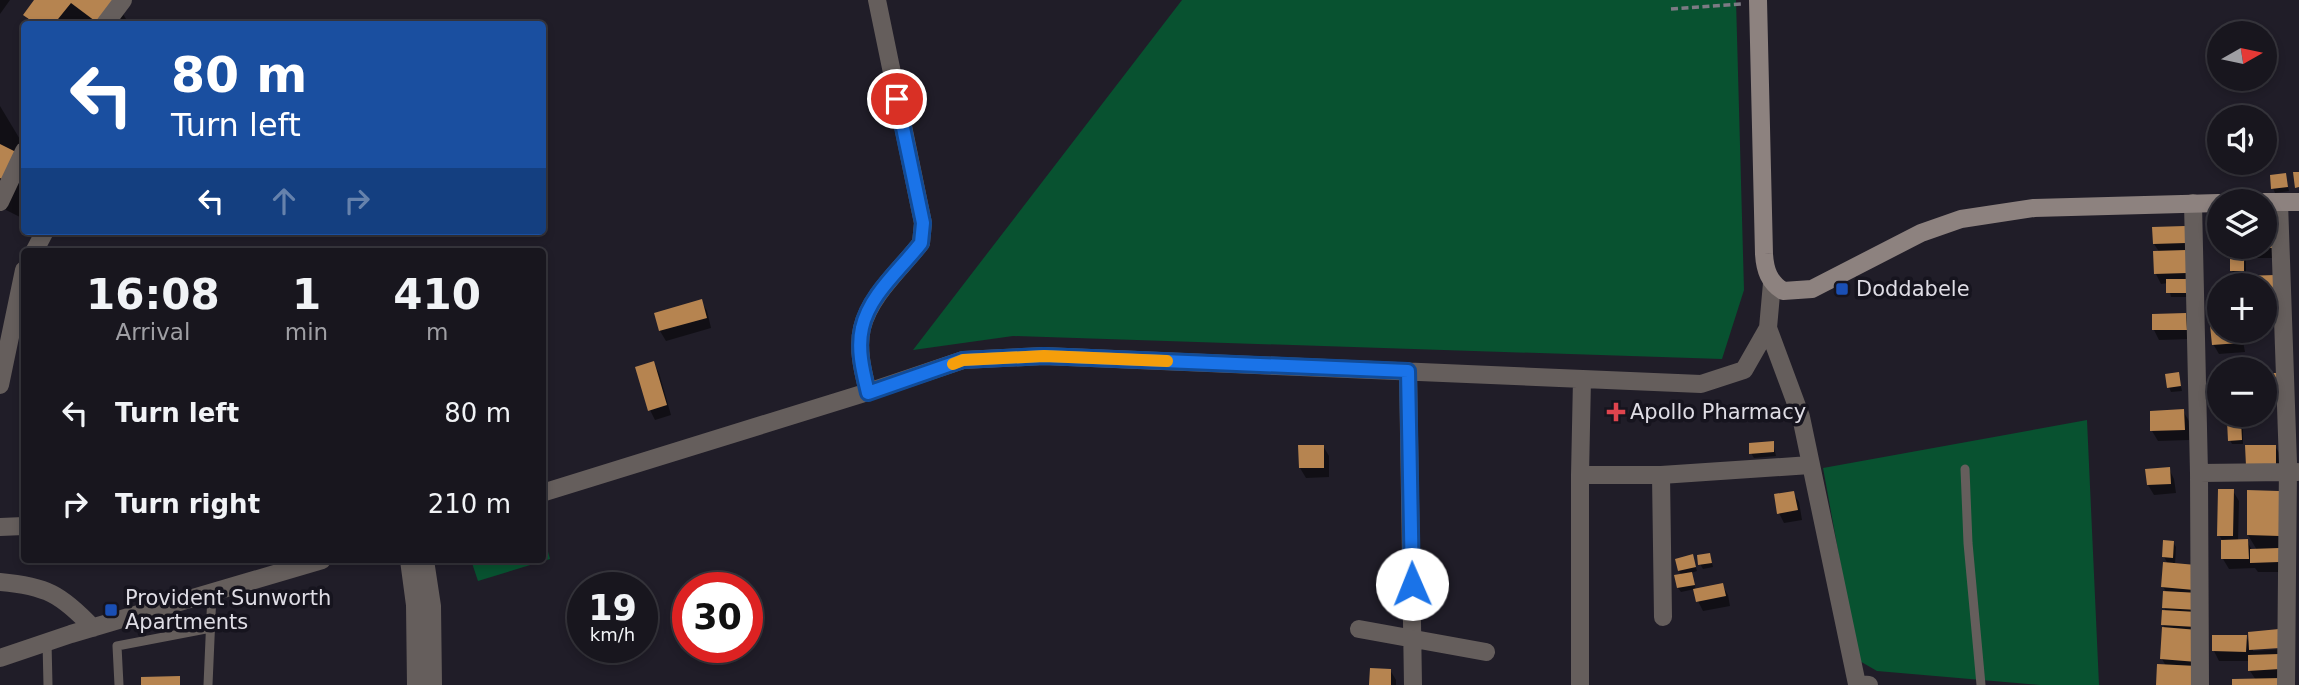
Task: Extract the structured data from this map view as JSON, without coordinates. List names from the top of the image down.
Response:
{
  "places": {
    "transit": ["Doddabele", "Provident Sunworth Apartments"],
    "health": ["Apollo Pharmacy"]
  },
  "north": "right",
  "page": {
    "map_buttons": ["+", "−"],
    "turn": ["80 m", "Turn left"],
    "eta": [
      "16:08",
      "Arrival",
      "1",
      "min",
      "410",
      "m"
    ],
    "list": [
      {
        "name": "Turn left",
        "value": "80 m"
      },
      {
        "name": "Turn right",
        "value": "210 m"
      }
    ],
    "speed": "19 km/h",
    "limit": "30"
  }
}
